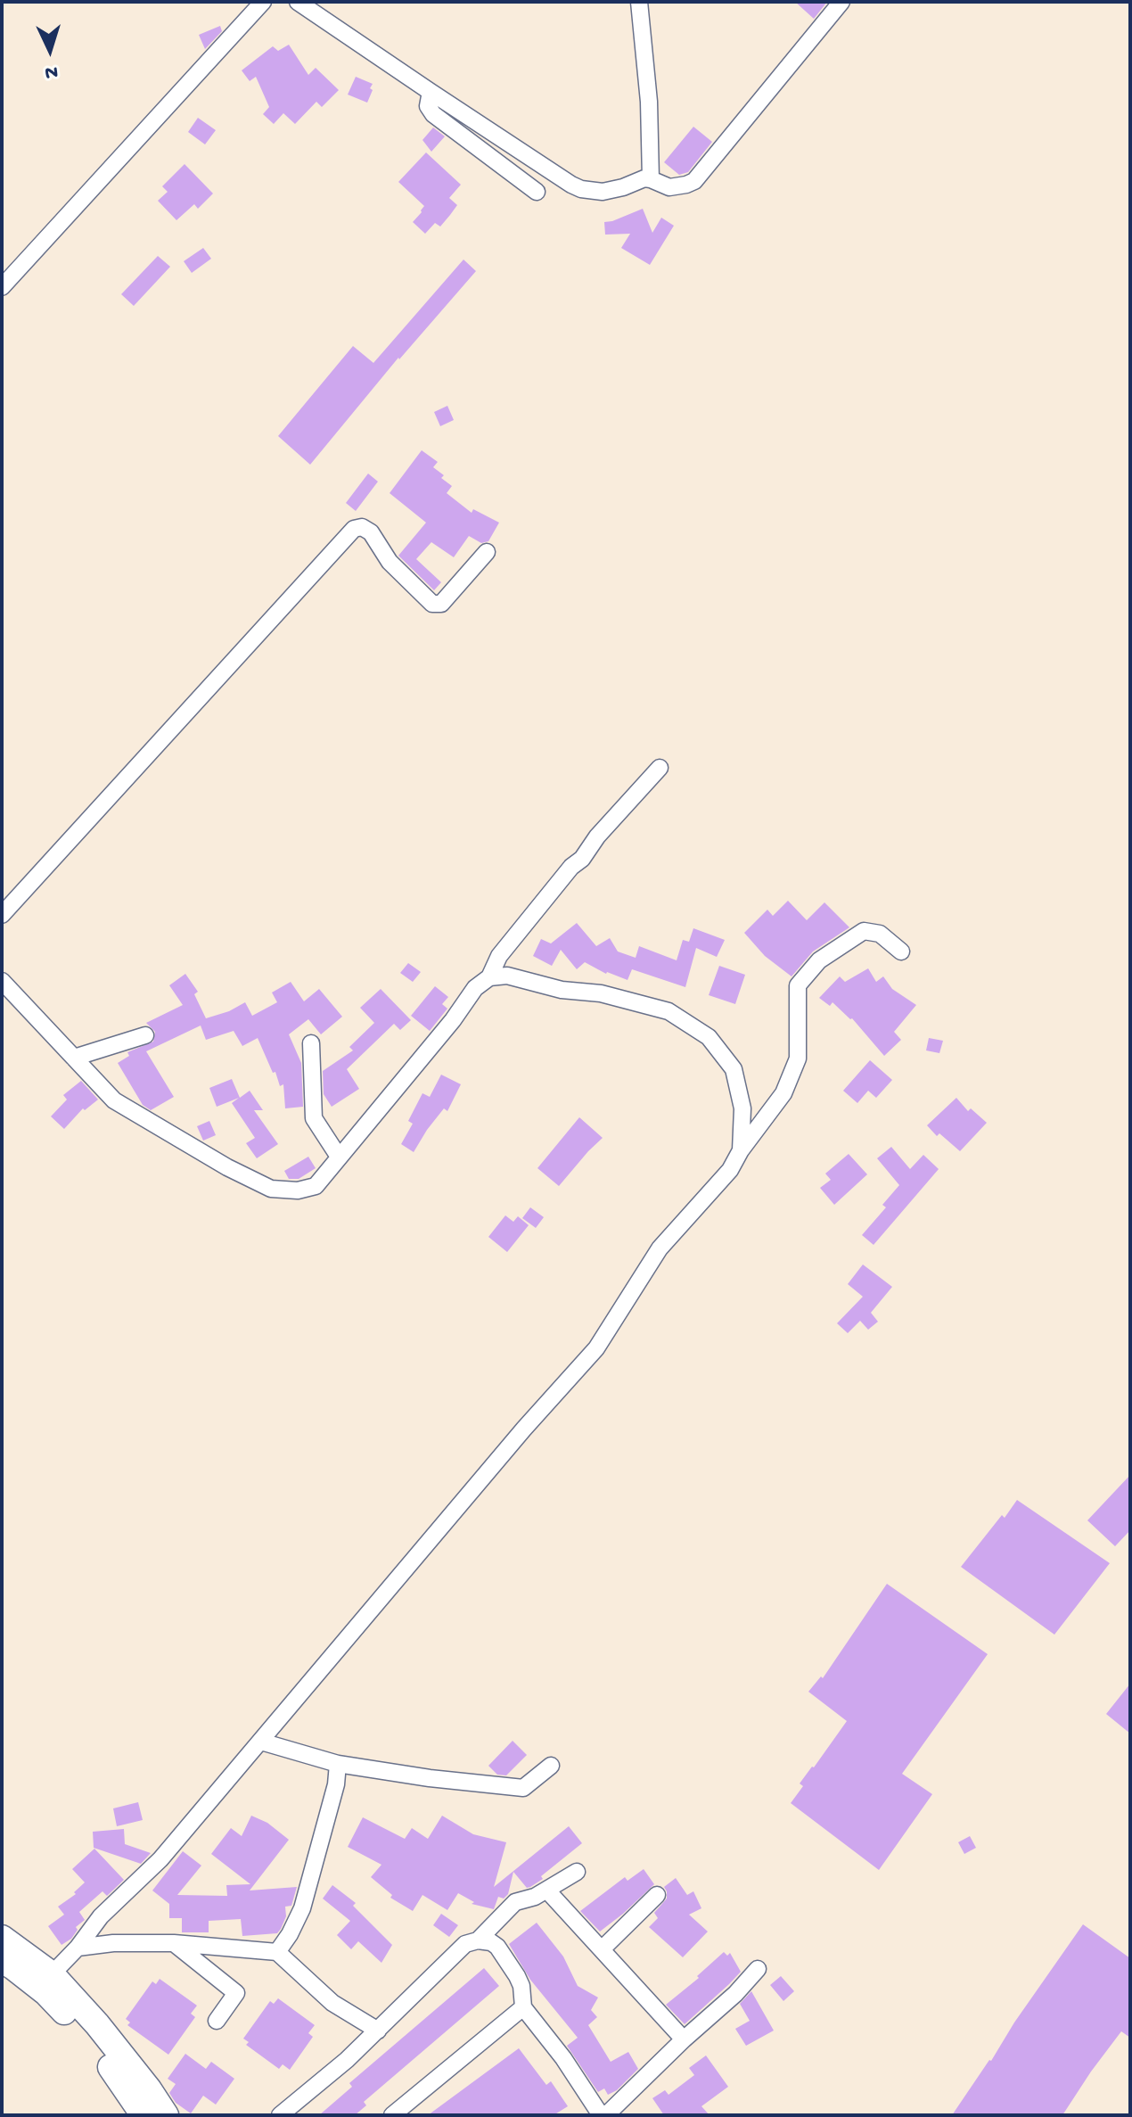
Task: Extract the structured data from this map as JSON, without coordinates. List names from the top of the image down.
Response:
{
  "north": "bottom"
}
